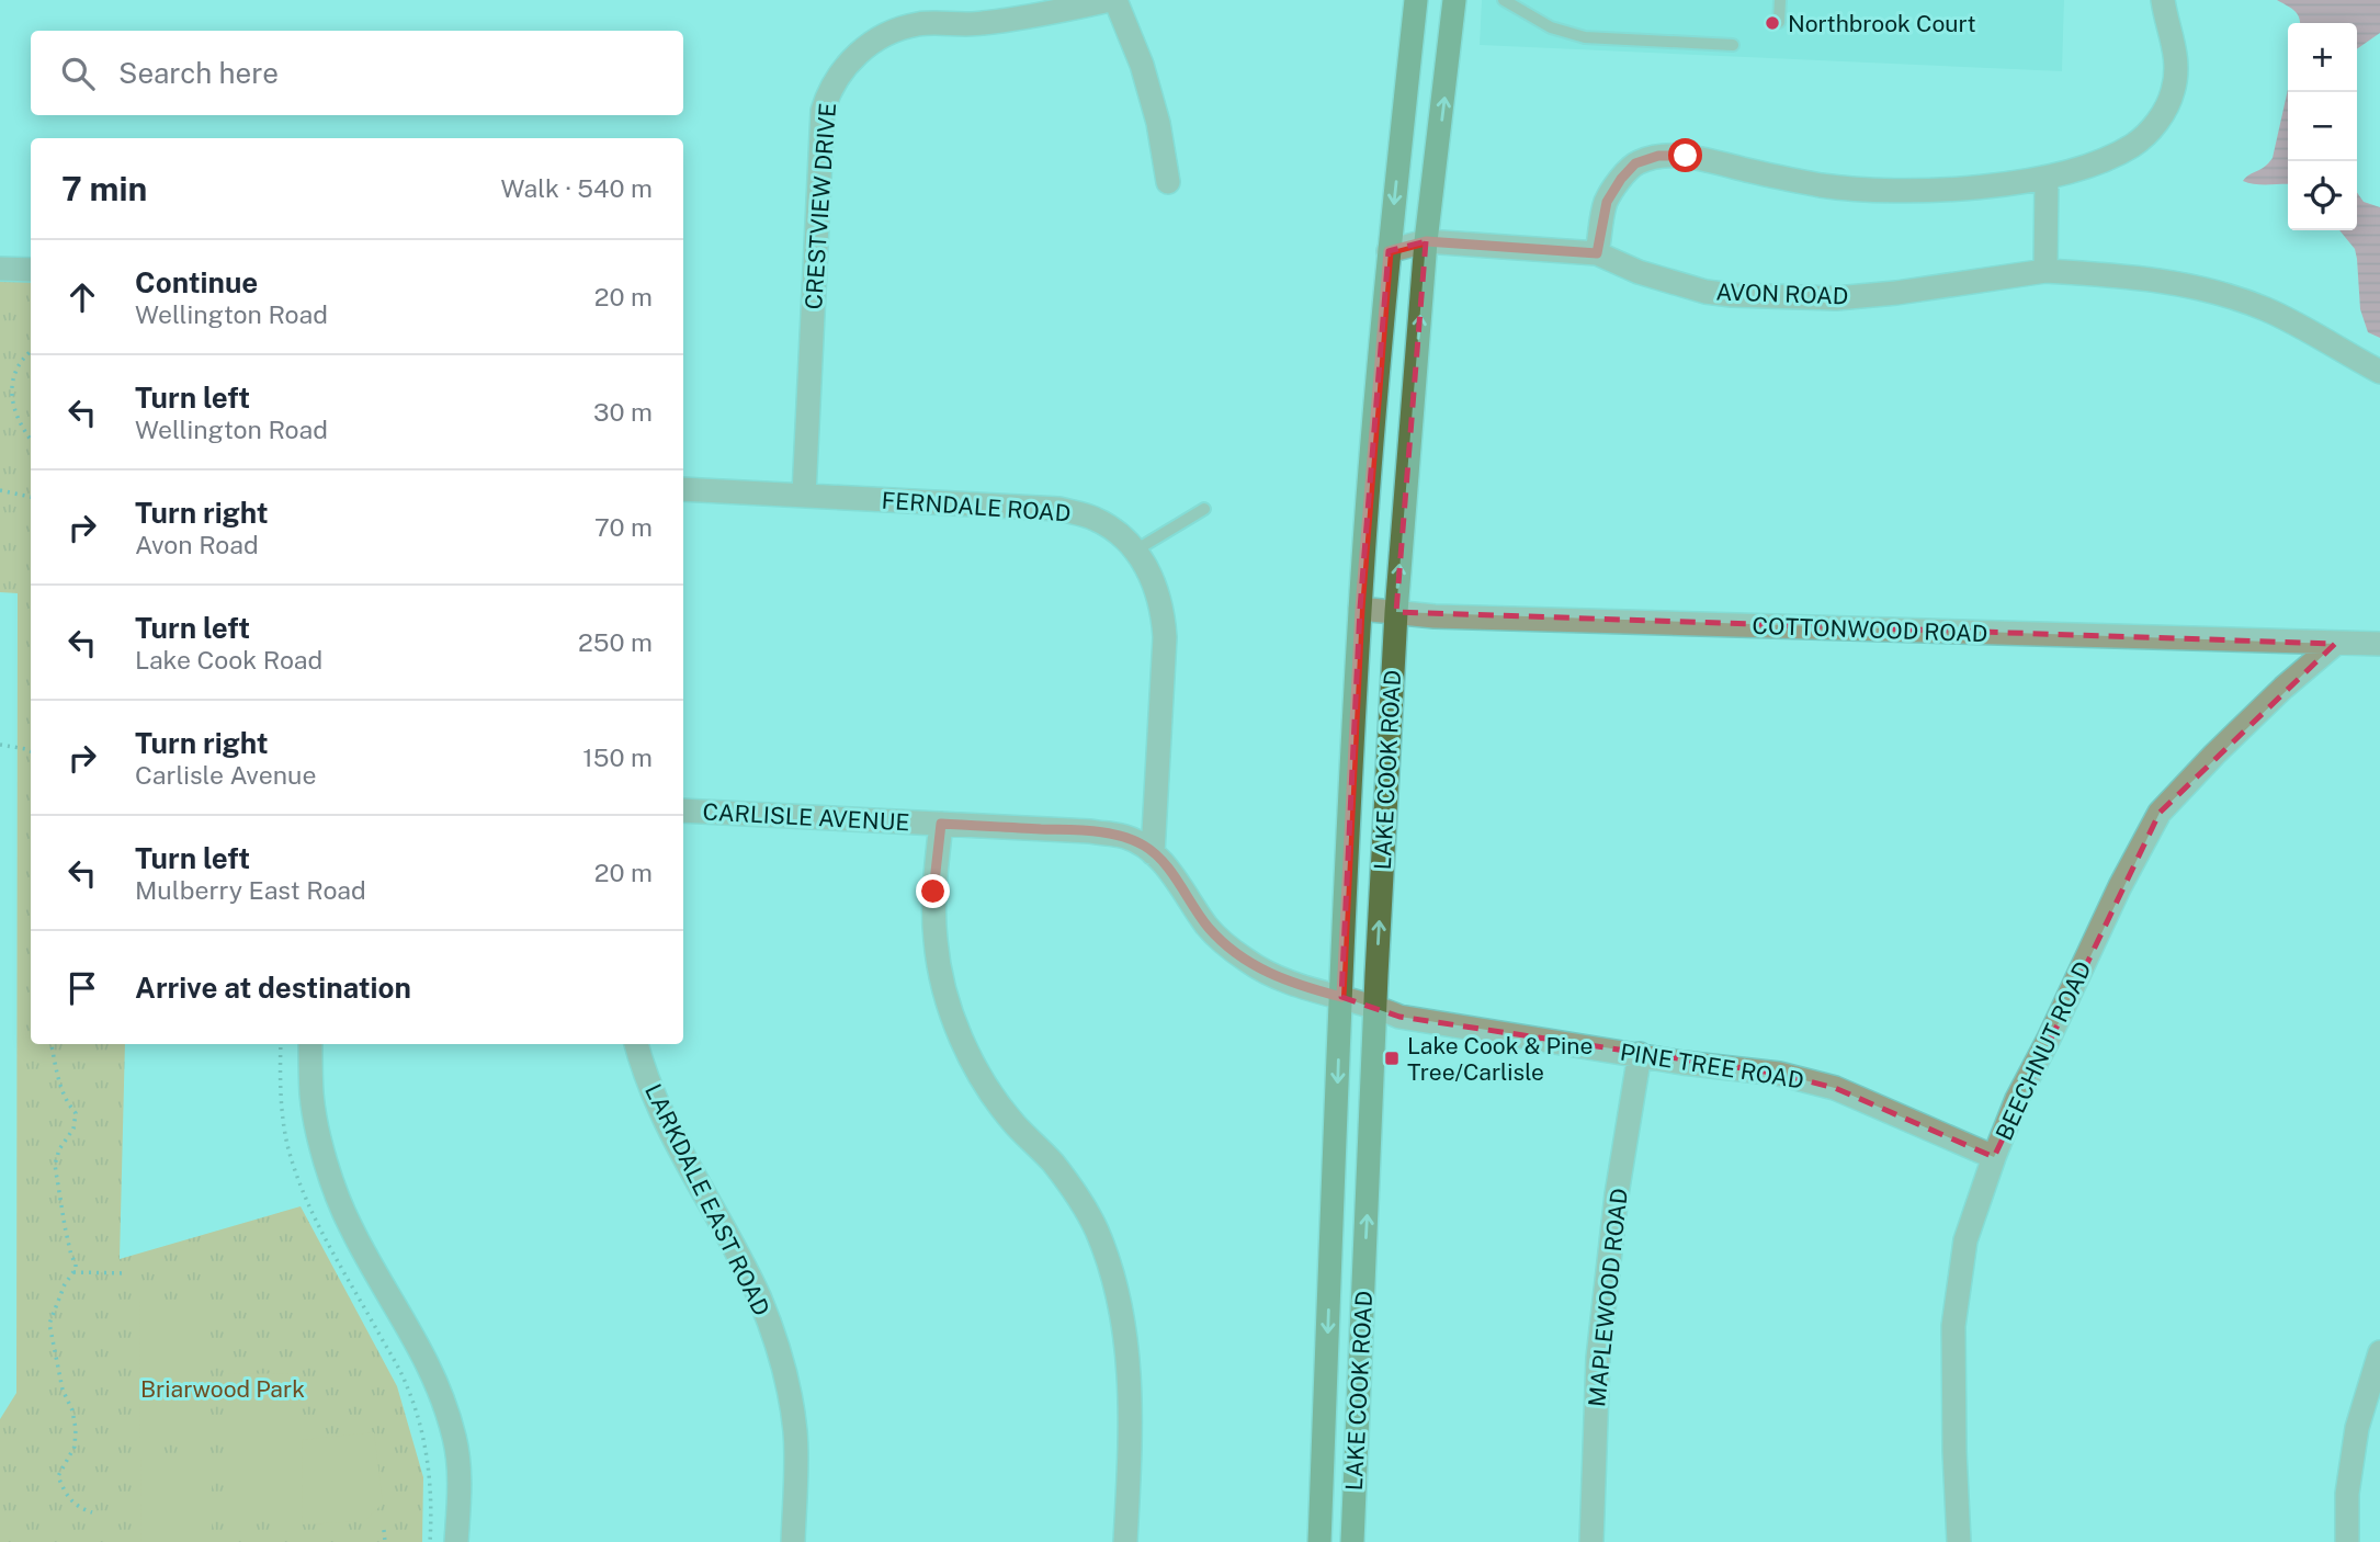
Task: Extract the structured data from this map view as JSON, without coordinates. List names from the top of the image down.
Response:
{
  "streets": {
    "main road": ["LAKE COOK ROAD"],
    "street": [
      "CRESTVIEW DRIVE",
      "AVON ROAD",
      "FERNDALE ROAD",
      "COTTONWOOD ROAD",
      "CARLISLE AVENUE",
      "BEECHNUT ROAD",
      "PINE TREE ROAD",
      "LARKDALE EAST ROAD",
      "MAPLEWOOD ROAD"
    ]
  },
  "crossings": [
    ["CRESTVIEW DRIVE", "FERNDALE ROAD"],
    ["AVON ROAD", "LAKE COOK ROAD"],
    ["FERNDALE ROAD", "CARLISLE AVENUE"],
    ["COTTONWOOD ROAD", "LAKE COOK ROAD"],
    ["COTTONWOOD ROAD", "BEECHNUT ROAD"],
    ["LAKE COOK ROAD", "CARLISLE AVENUE"],
    ["LAKE COOK ROAD", "PINE TREE ROAD"],
    ["CARLISLE AVENUE", "PINE TREE ROAD"],
    ["BEECHNUT ROAD", "PINE TREE ROAD"],
    ["PINE TREE ROAD", "MAPLEWOOD ROAD"]
  ],
  "parks": ["Briarwood Park"],
  "places": {
    "other": ["Northbrook Court"],
    "transit": ["Lake Cook & Pine Tree/Carlisle"]
  },
  "page": {
    "map_buttons": ["+", "−"],
    "search": "Search here",
    "heading": ["7 min", "Walk · 540 m"],
    "list": [
      ["Continue", "Wellington Road", "20 m"],
      ["Turn left", "Wellington Road", "30 m"],
      ["Turn right", "Avon Road", "70 m"],
      ["Turn left", "Lake Cook Road", "250 m"],
      ["Turn right", "Carlisle Avenue", "150 m"],
      ["Turn left", "Mulberry East Road", "20 m"],
      "Arrive at destination"
    ]
  }
}
